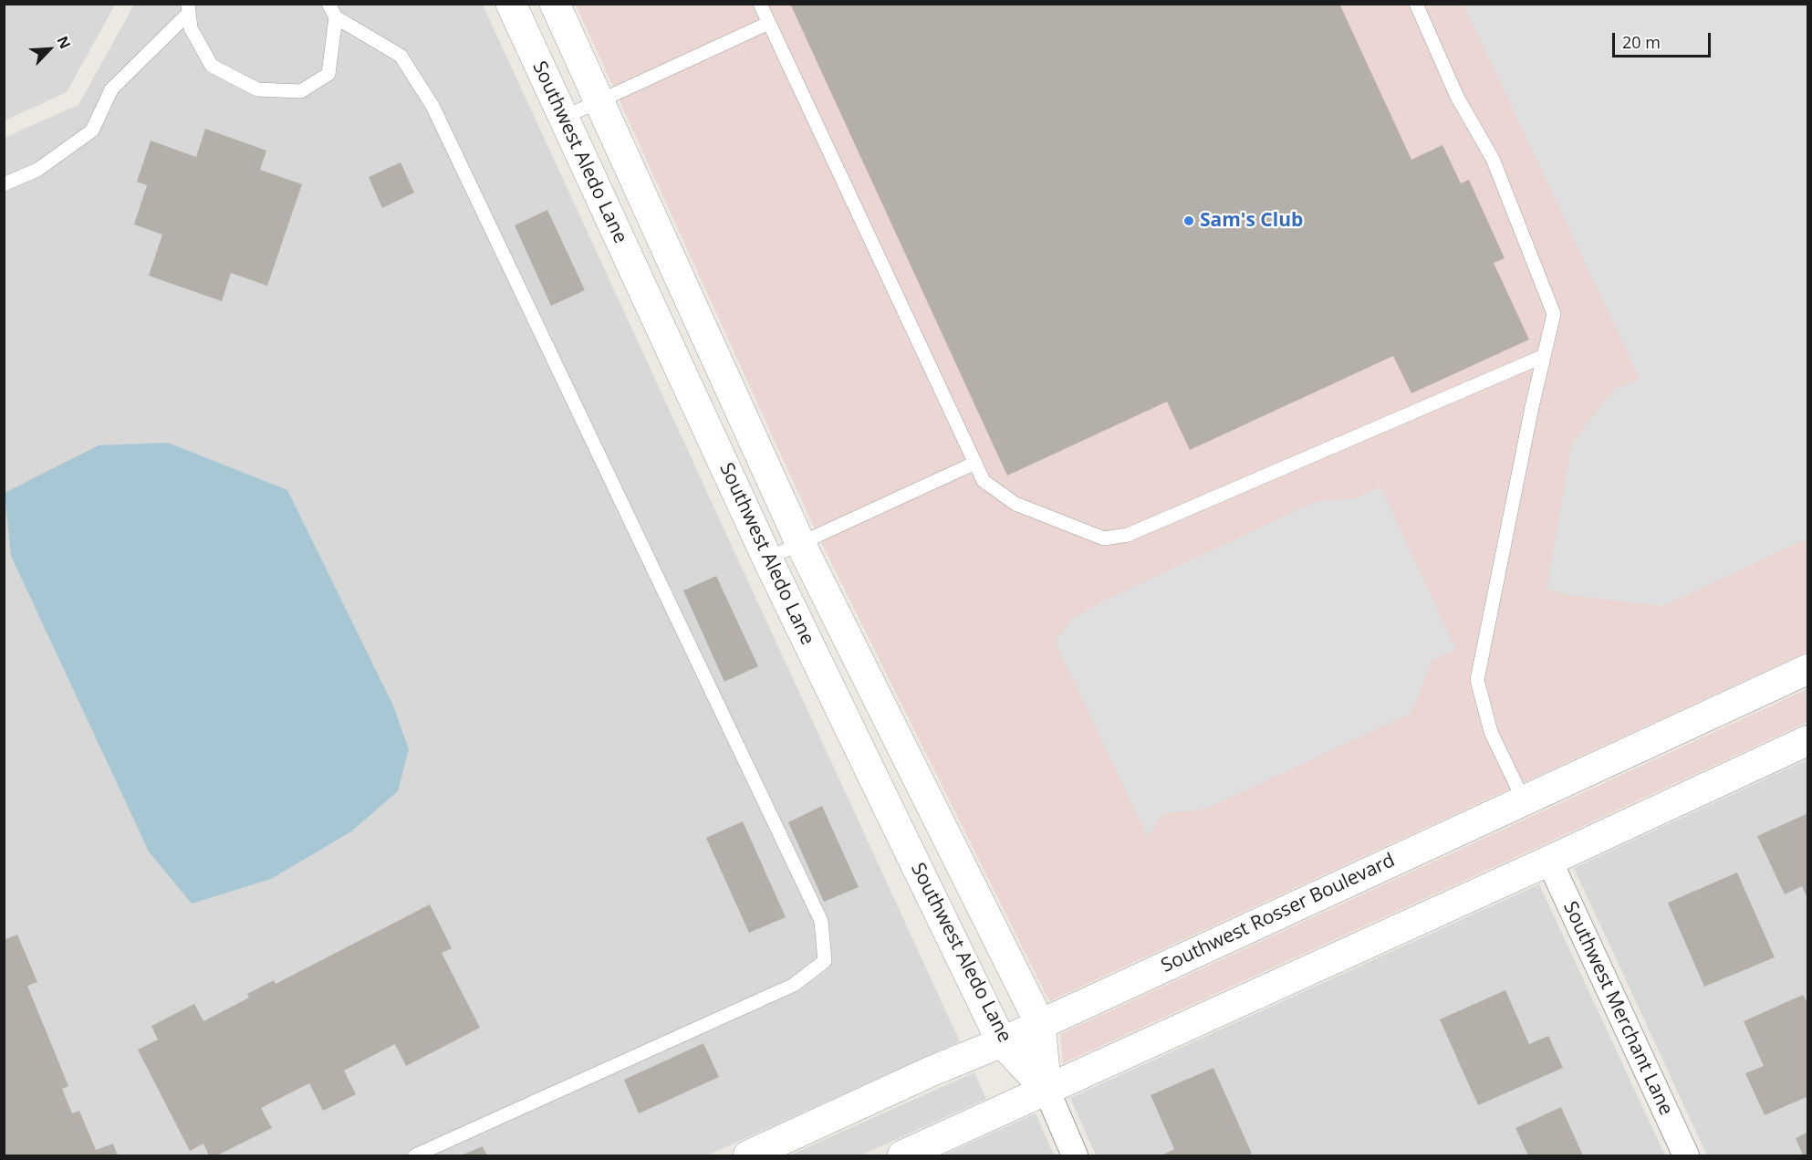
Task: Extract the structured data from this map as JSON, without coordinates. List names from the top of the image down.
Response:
{
  "streets": {
    "street": ["Southwest Aledo Lane", "Southwest Rosser Boulevard", "Southwest Merchant Lane"]
  },
  "crossings": [
    ["Southwest Aledo Lane", "Southwest Rosser Boulevard"]
  ],
  "places": ["Sam's Club"],
  "scale_bar": "20 m",
  "north": "top right"
}
